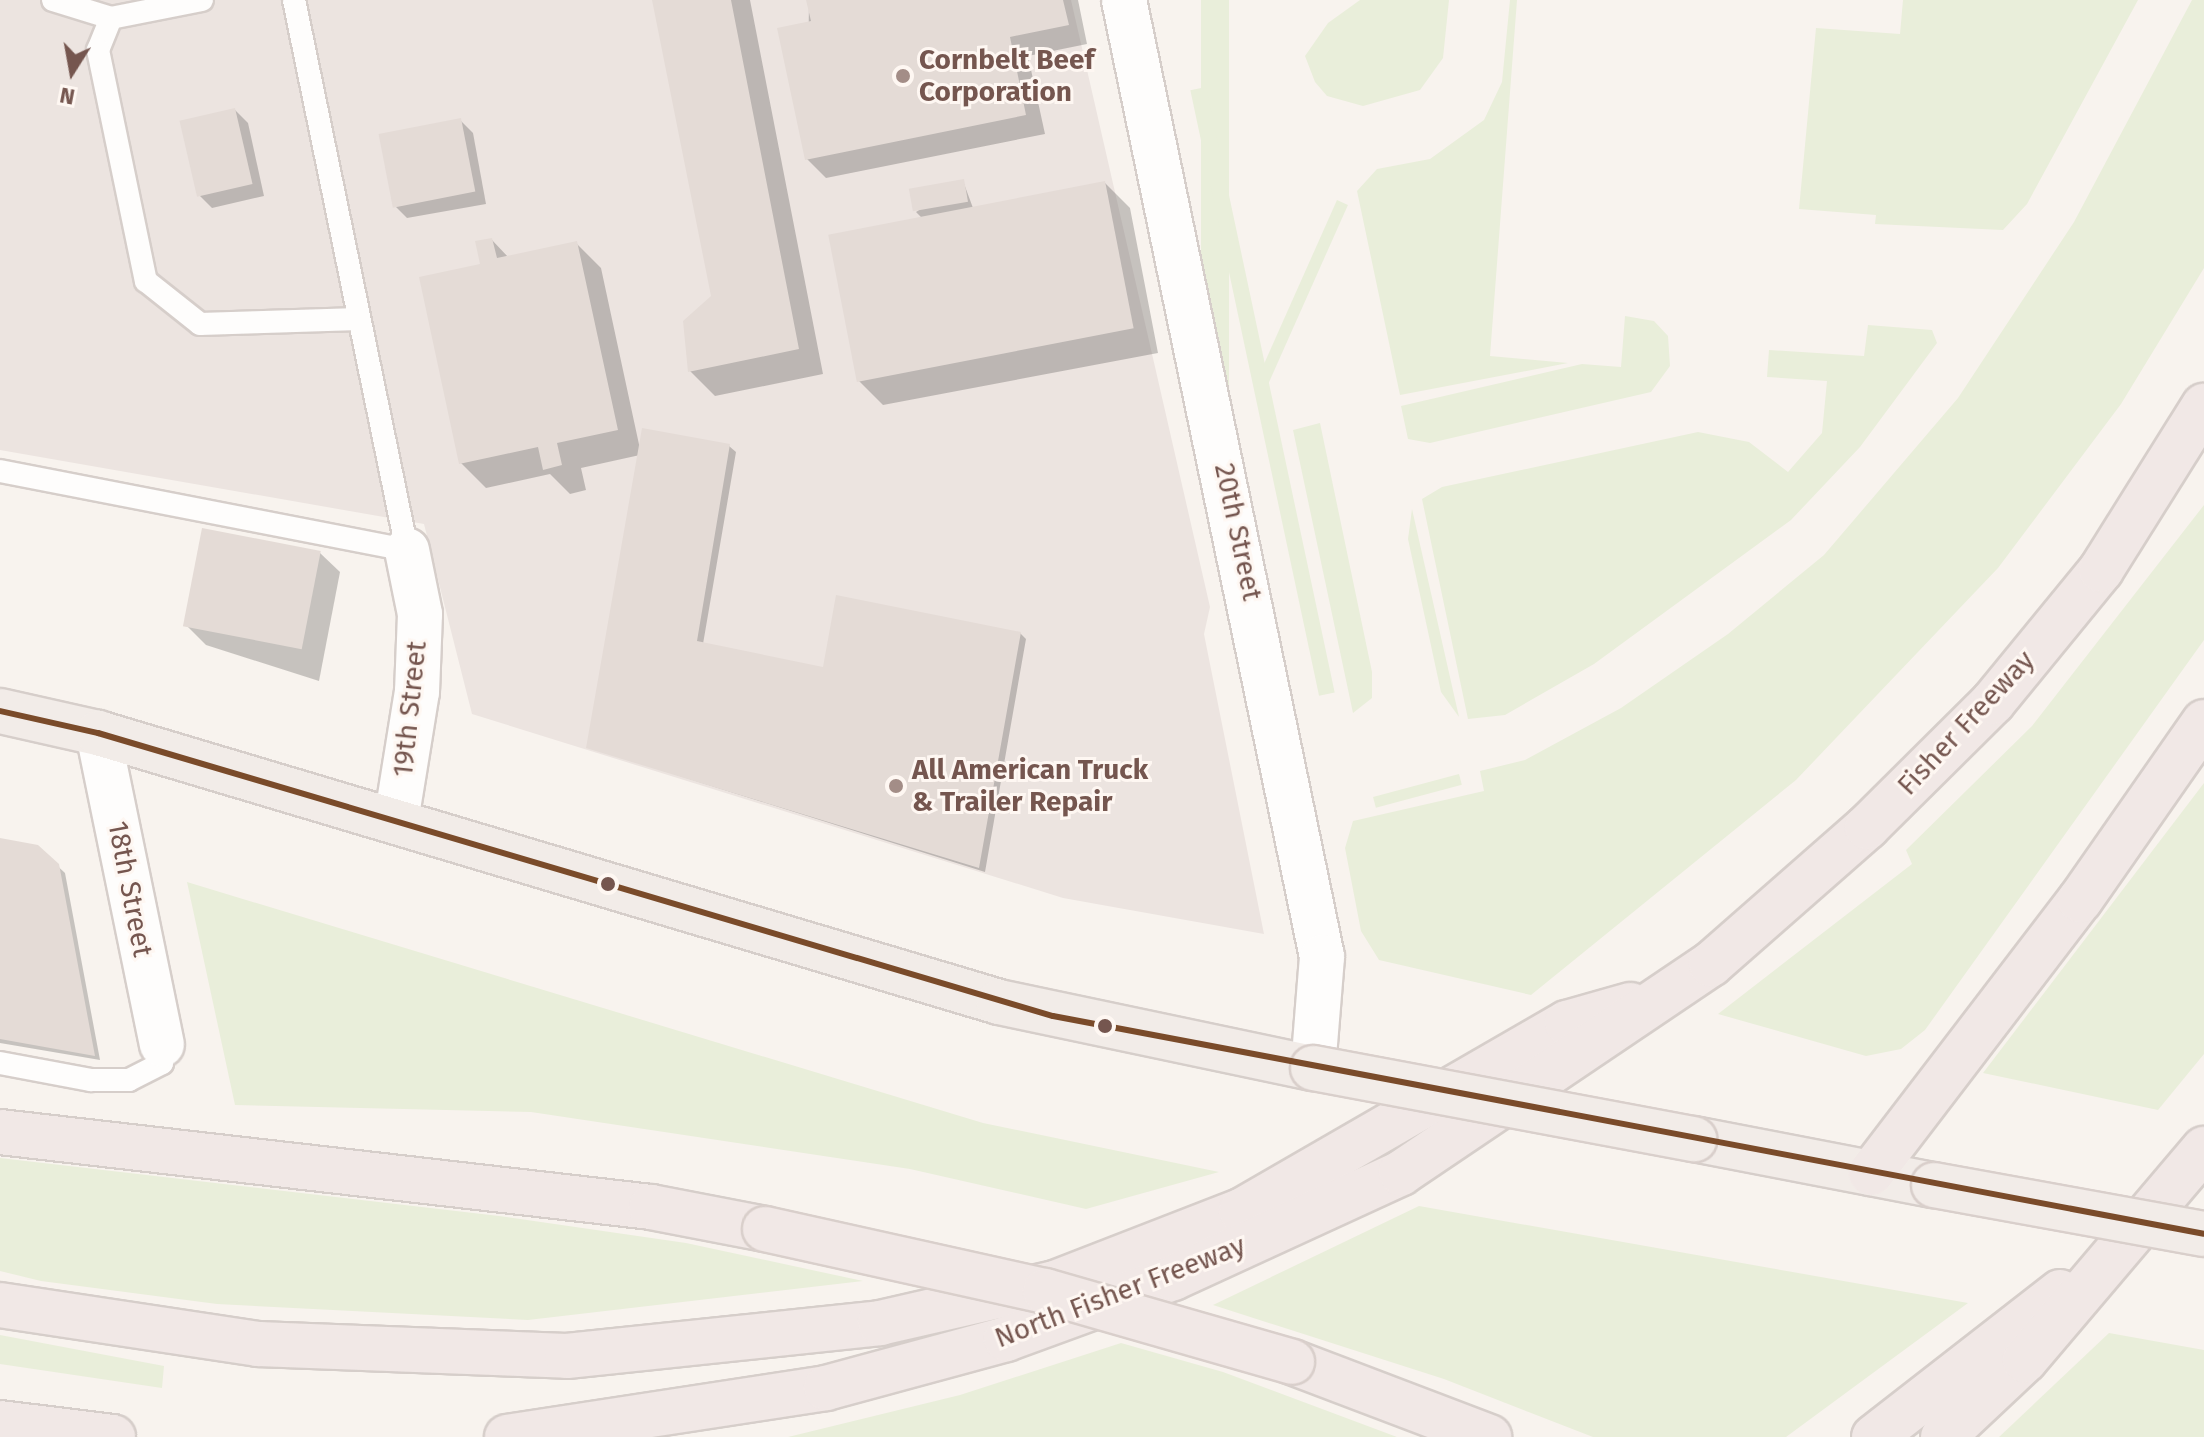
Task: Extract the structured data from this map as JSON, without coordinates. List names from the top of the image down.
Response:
{
  "streets": {
    "highway": ["Fisher Freeway", "North Fisher Freeway"],
    "street": ["20th Street", "19th Street", "18th Street"]
  },
  "crossings": [
    ["Fisher Freeway", "North Fisher Freeway"]
  ],
  "places": ["Cornbelt Beef Corporation", "All American Truck & Trailer Repair"],
  "north": "bottom"
}
